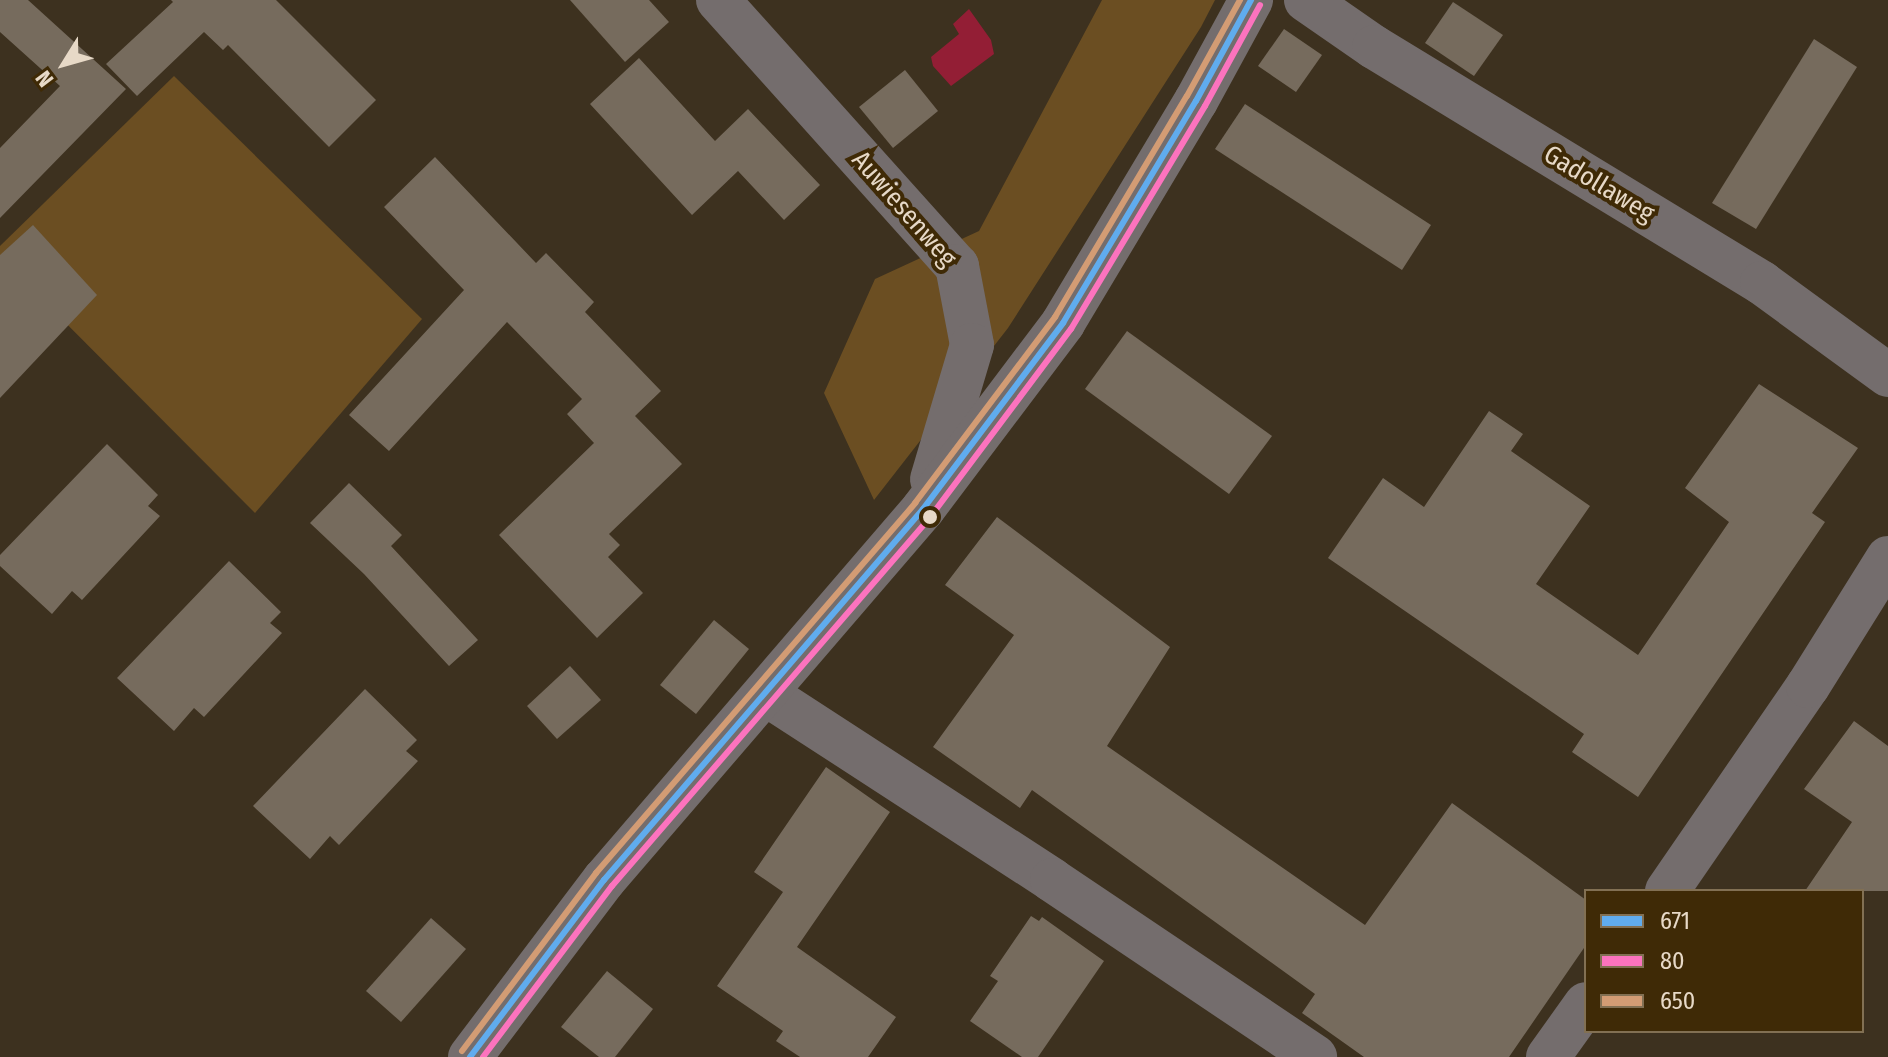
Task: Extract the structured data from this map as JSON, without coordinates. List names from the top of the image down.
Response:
{
  "streets": {
    "street": ["Gadollaweg", "Auwiesenweg"]
  },
  "lines": ["transit line 671", "transit line 650", "transit line 80"],
  "legend": ["671", "80", "650"],
  "north": "bottom left"
}
